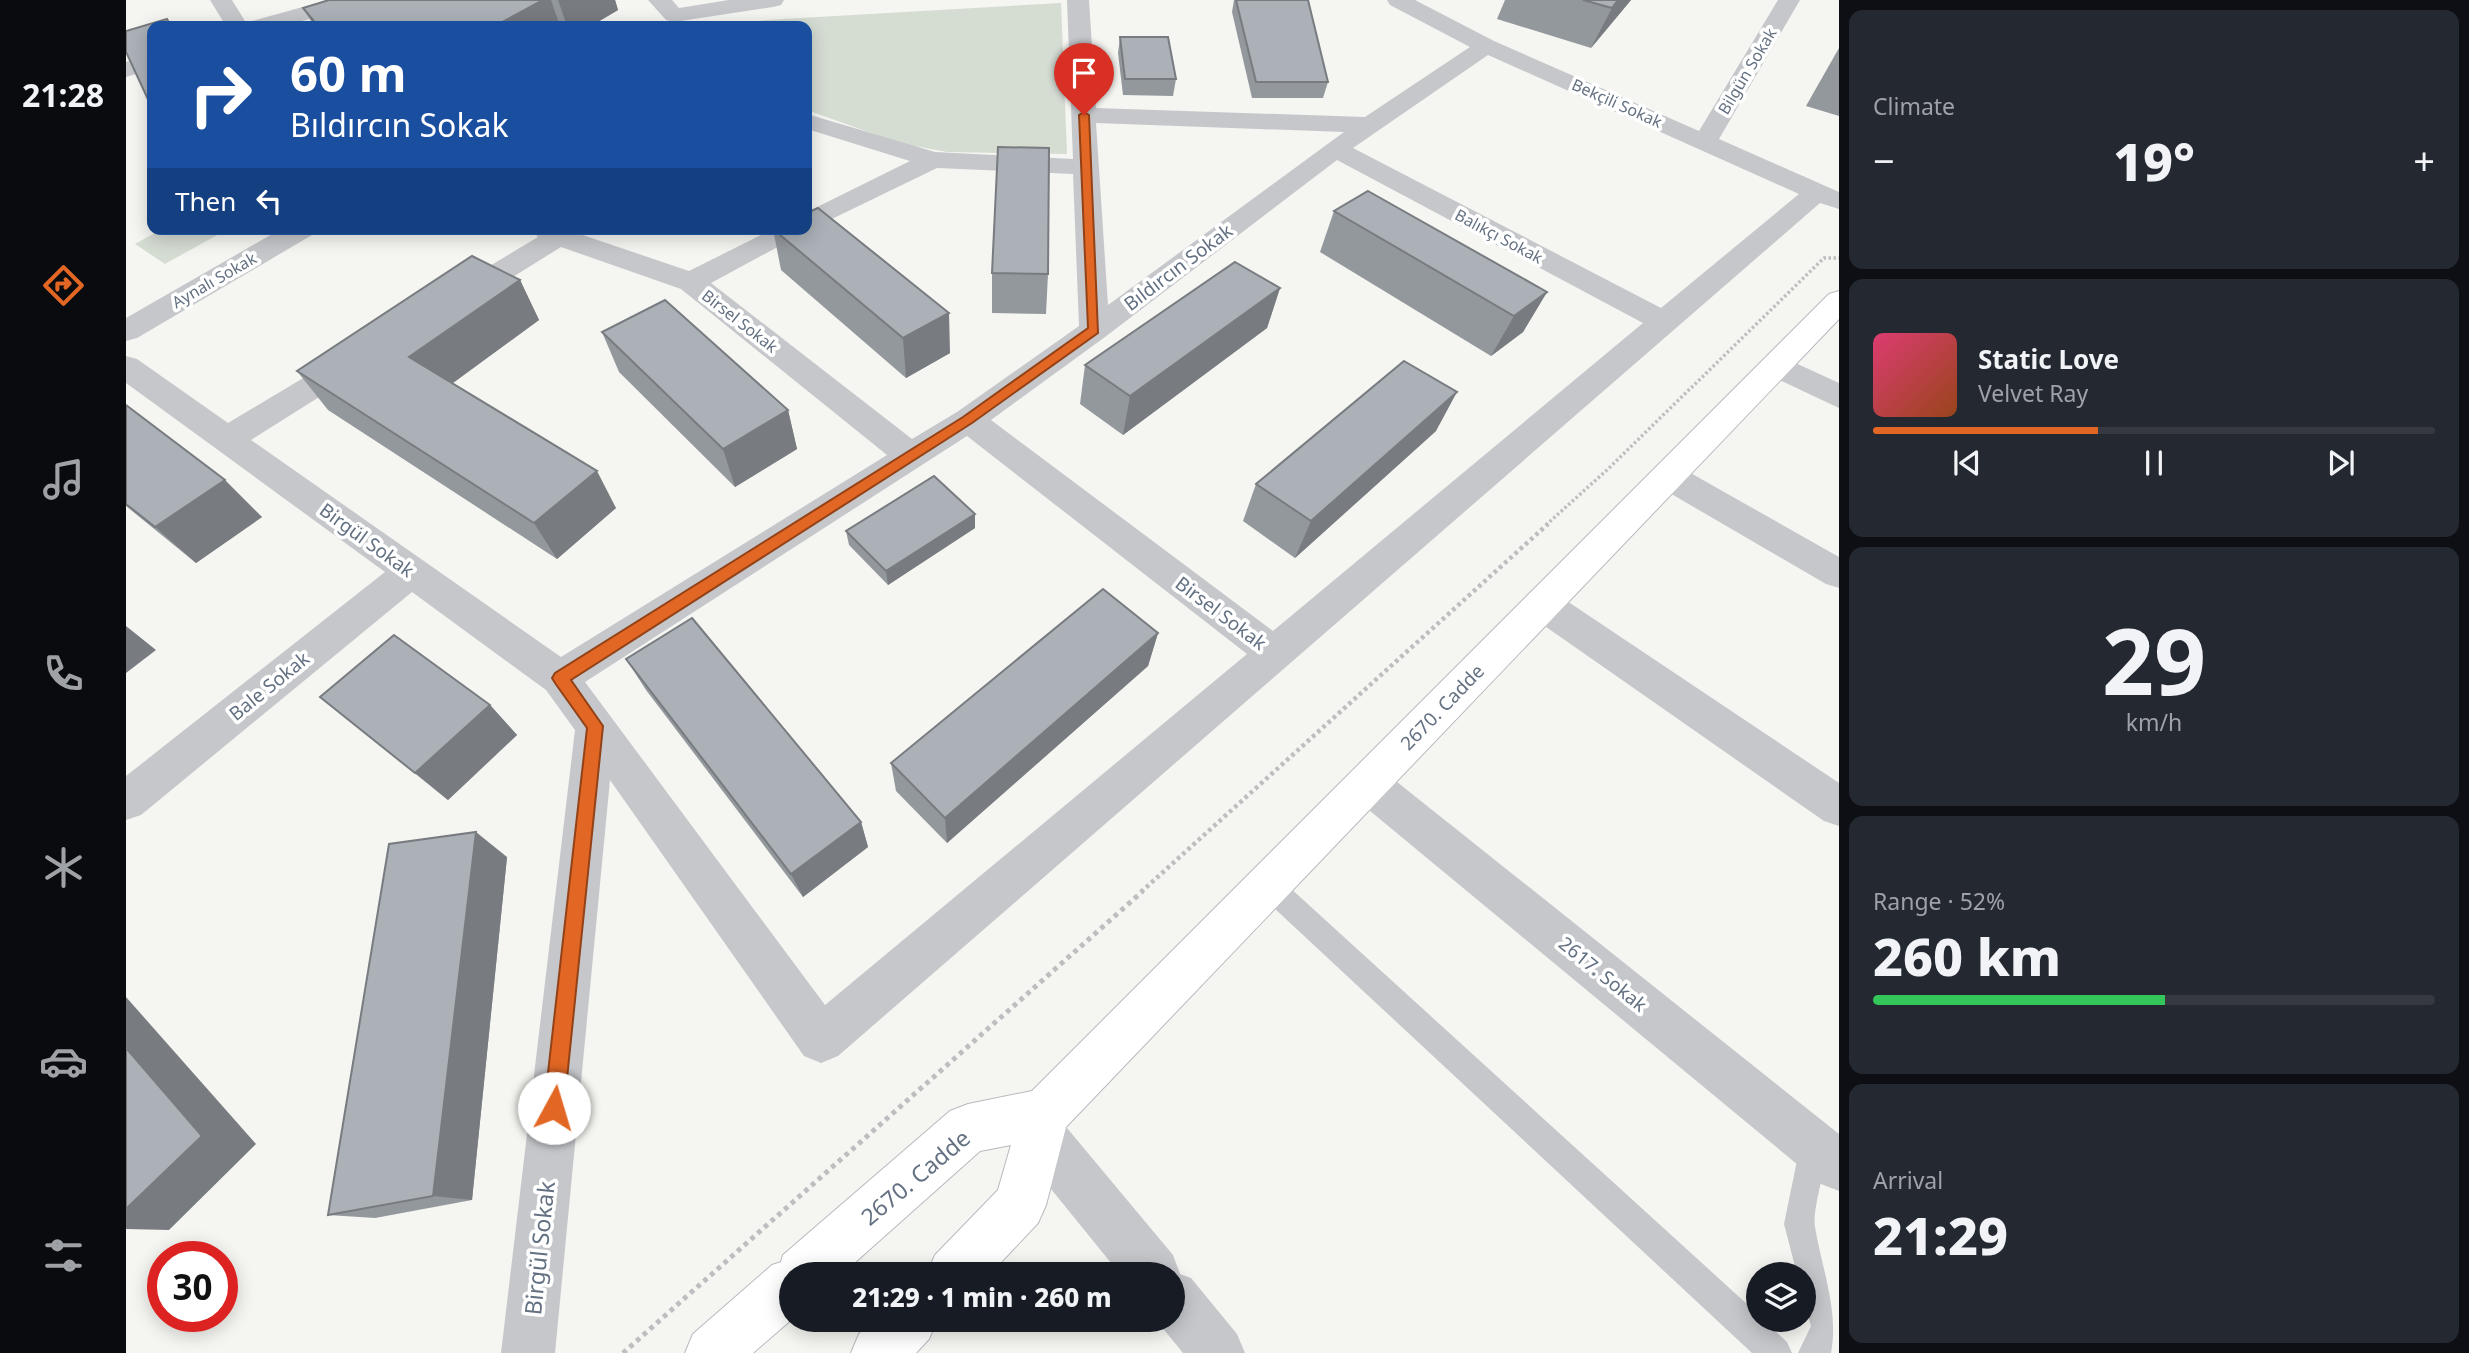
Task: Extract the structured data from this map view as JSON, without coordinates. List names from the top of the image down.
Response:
{
  "streets": {
    "main road": ["2670. Cadde"],
    "street": [
      "Bilgün Sokak",
      "Bekçili Sokak",
      "Balıkçı Sokak",
      "Bıldırcın Sokak",
      "Aynalı Sokak",
      "Birsel Sokak",
      "Birgül Sokak",
      "Bale Sokak",
      "2617. Sokak"
    ]
  },
  "crossings": [
    ["Bilgün Sokak", "Bekçili Sokak"],
    ["Bekçili Sokak", "Bıldırcın Sokak"],
    ["Balıkçı Sokak", "Bıldırcın Sokak"],
    ["Bıldırcın Sokak", "Birsel Sokak"],
    ["Bıldırcın Sokak", "Birgül Sokak"],
    ["Birsel Sokak", "Birgül Sokak"],
    ["Birgül Sokak", "Bale Sokak"],
    ["2670. Cadde", "2617. Sokak"]
  ],
  "page": {
    "tabs": "21:28",
    "tile": [
      "Climate",
      ["29", "km/h"],
      ["Range · 52%", "260 km"],
      ["Arrival", "21:29"]
    ],
    "turn": ["60 m", "Bıldırcın Sokak"],
    "heat": ["−", "19°", "+"],
    "then": "Then",
    "song": ["Static Love", "Velvet Ray"],
    "limit": "30",
    "trip": "21:29 · 1 min · 260 m"
  }
}
